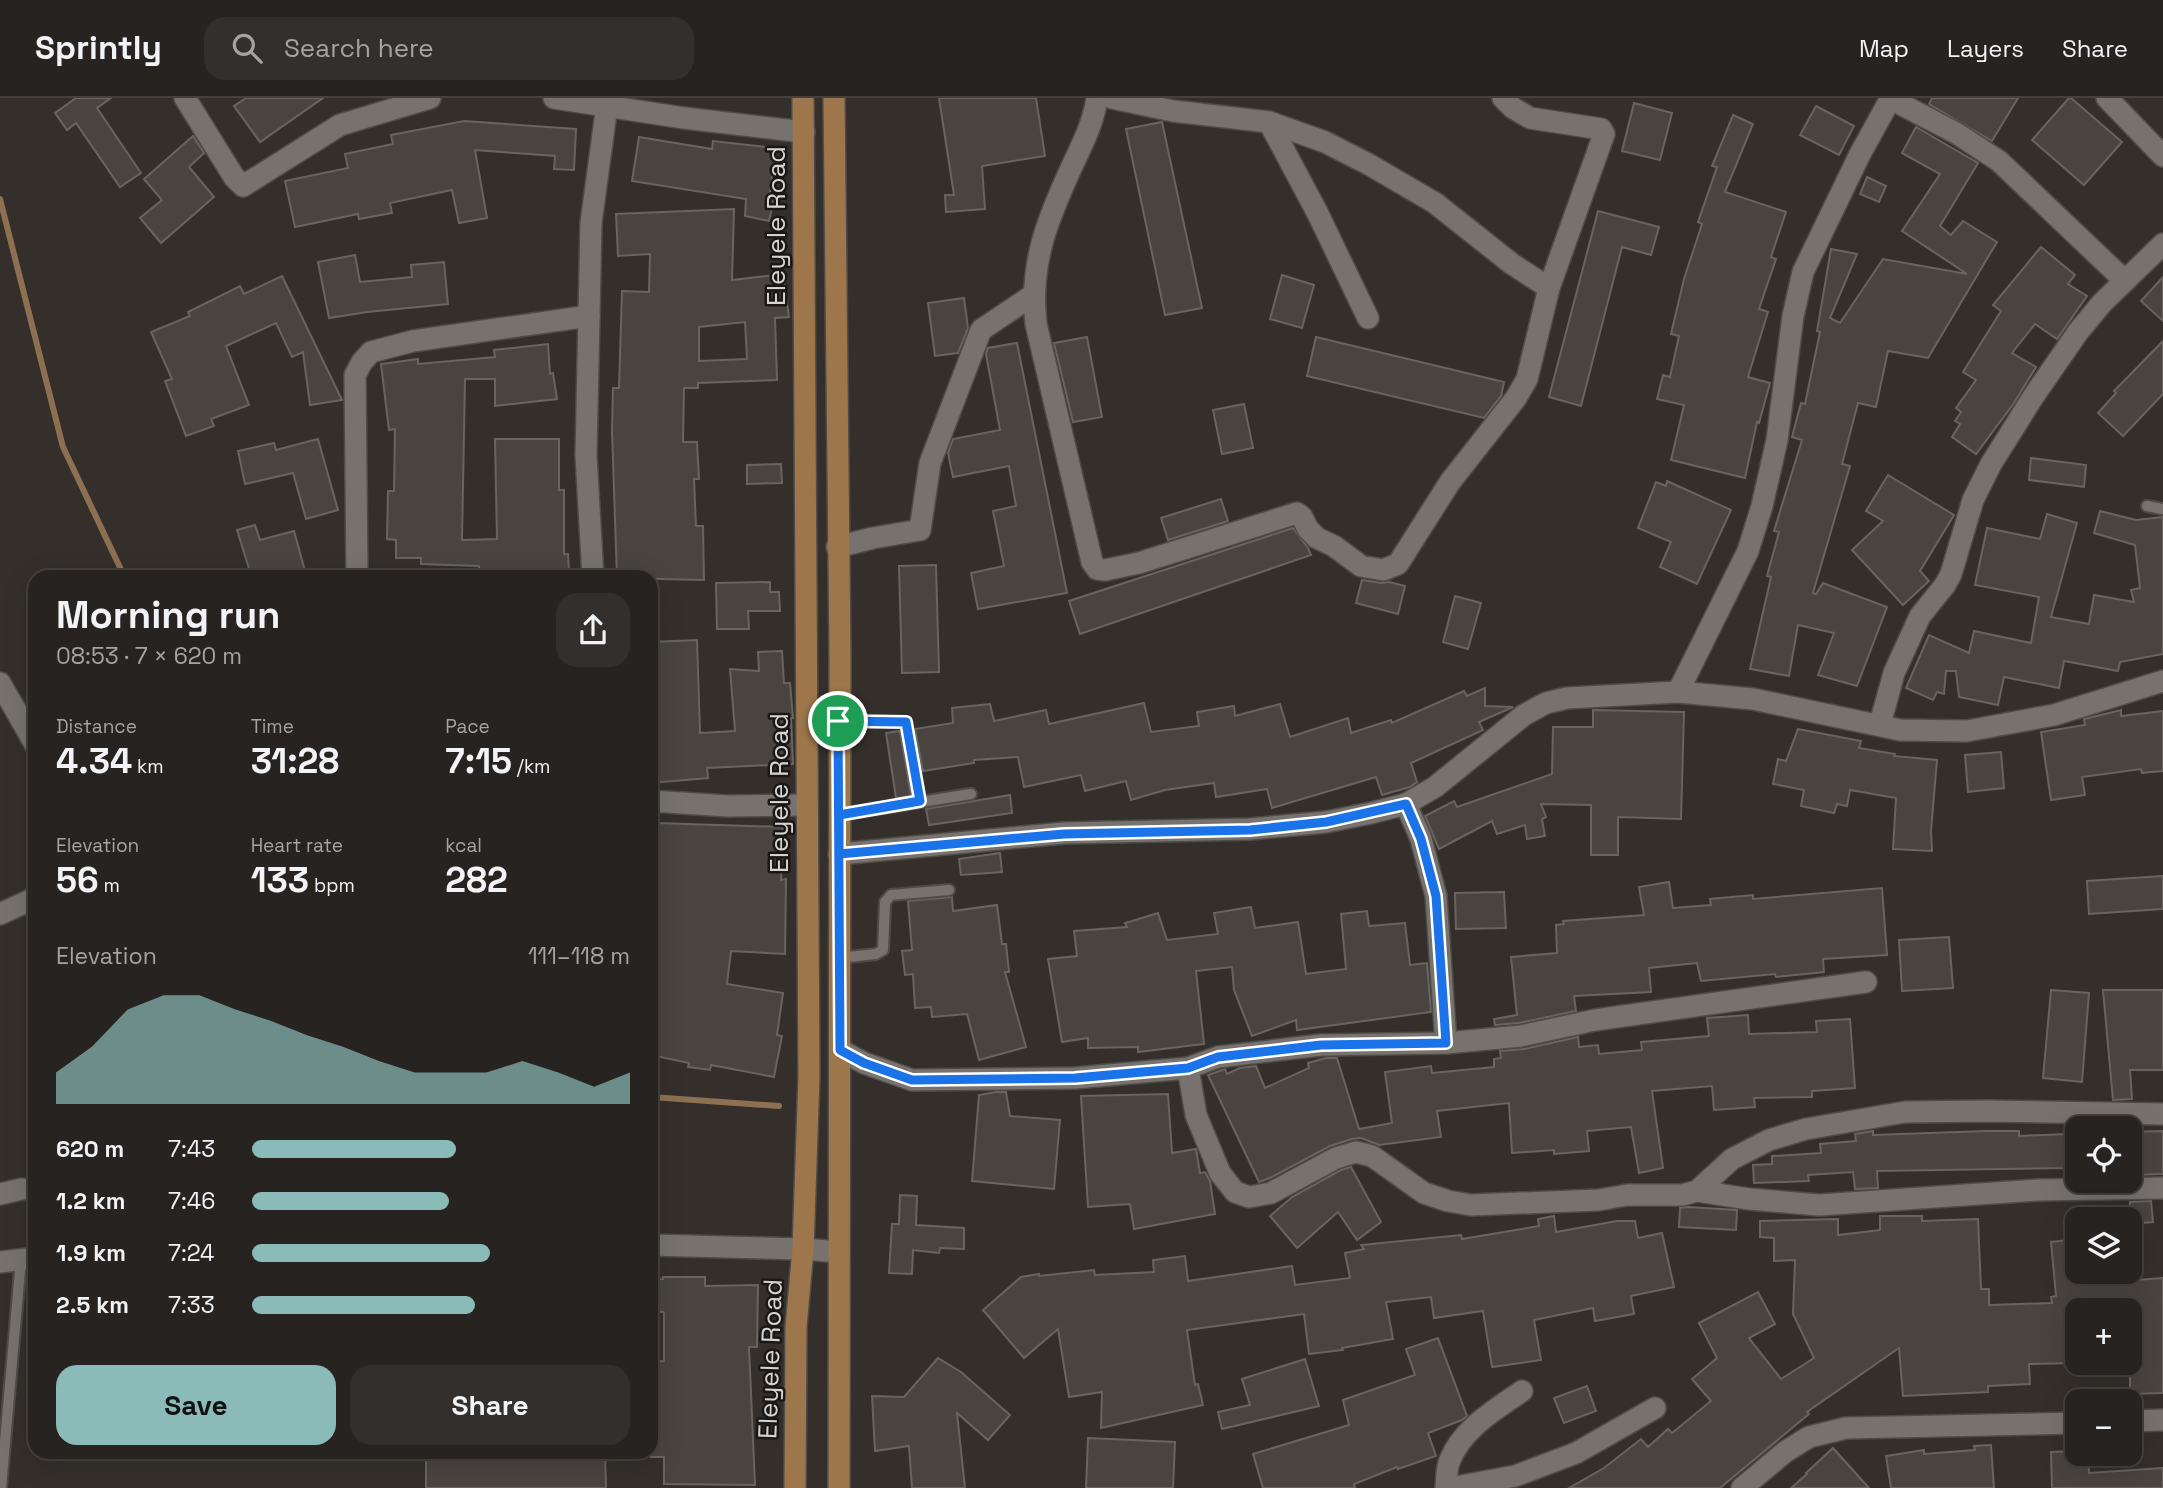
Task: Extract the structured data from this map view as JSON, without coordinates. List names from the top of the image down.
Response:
{
  "streets": {
    "main road": ["Eleyele Road"]
  },
  "page": {
    "header": "Sprintly",
    "search": "Search here",
    "nav": ["Map", "Layers", "Share"],
    "heading": ["Morning run", "08:53 · 7 × 620 m"],
    "stats": [
      ["Distance", "4.34 km"],
      ["Time", "31:28"],
      ["Pace", "7:15 /km"],
      ["Elevation", "56 m"],
      ["Heart rate", "133 bpm"],
      ["kcal", "282"]
    ],
    "chart": ["Elevation", "111–118 m"],
    "map_buttons": ["+", "−"],
    "list": [
      {
        "name": "620 m",
        "note": "7:43"
      },
      {
        "name": "1.2 km",
        "note": "7:46"
      },
      {
        "name": "1.9 km",
        "note": "7:24"
      },
      {
        "name": "2.5 km",
        "note": "7:33"
      }
    ],
    "buttons": ["Save", "Share"]
  }
}
